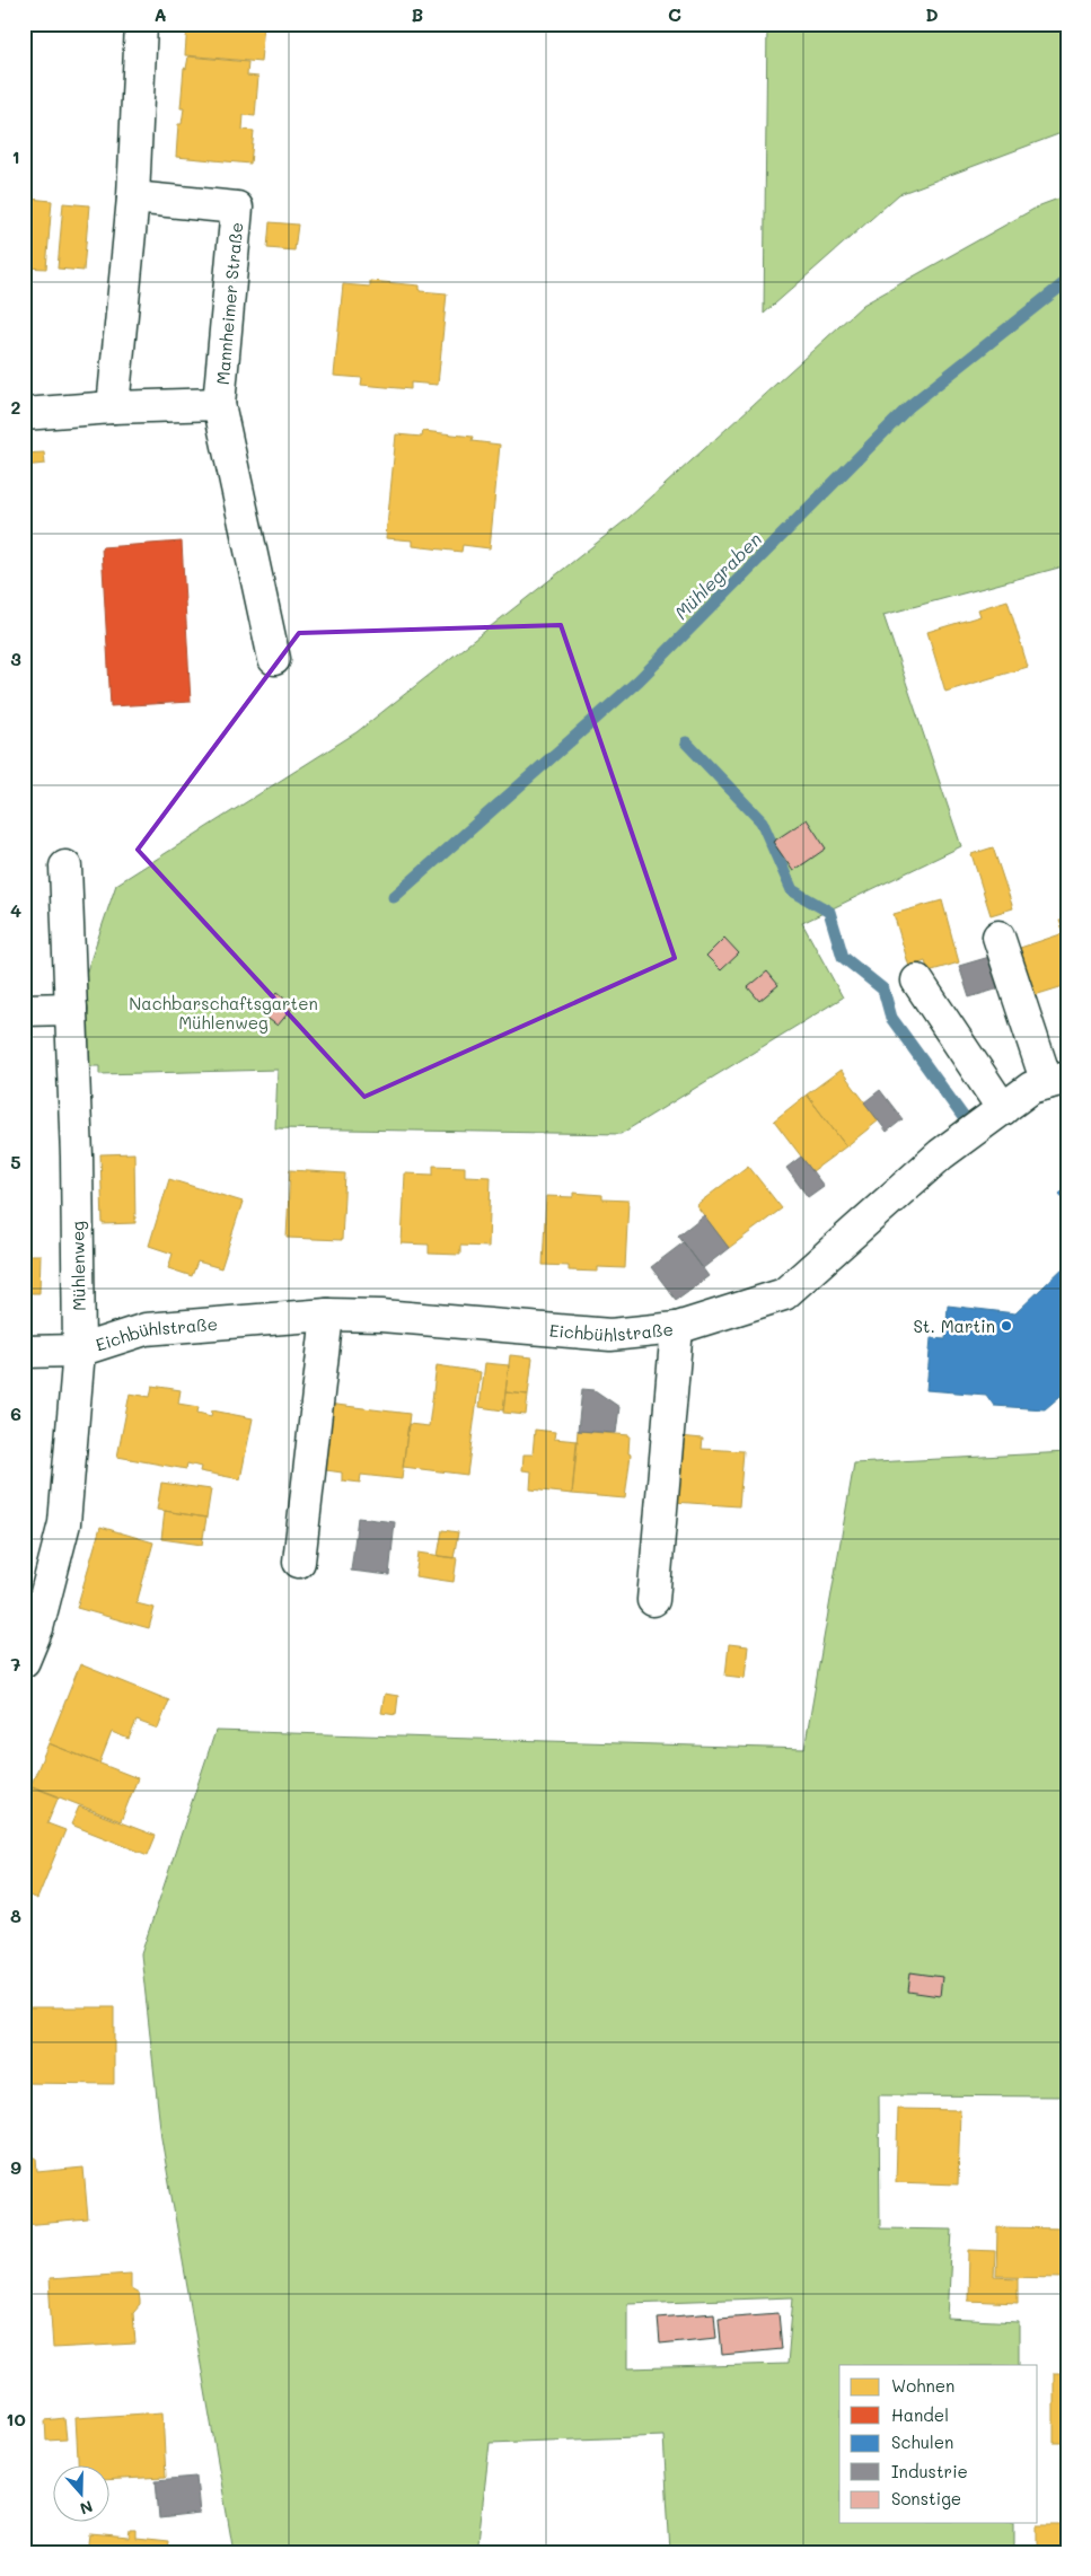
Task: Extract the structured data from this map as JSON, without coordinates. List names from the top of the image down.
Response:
{
  "streets": {
    "street": ["Mannheimer Straße", "Mühlenweg", "Eichbühlstraße"]
  },
  "crossings": [
    ["Mühlenweg", "Eichbühlstraße"]
  ],
  "water": ["Mühlegraben"],
  "parks": ["Nachbarschaftsgarten Mühlenweg"],
  "places": ["St. Martin"],
  "legend": [
    "Wohnen",
    "Handel",
    "Schulen",
    "Industrie",
    "Sonstige"
  ],
  "north": "bottom",
  "grid": {
    "columns": [
      "A",
      "B",
      "C",
      "D"
    ],
    "rows": [
      "1",
      "2",
      "3",
      "4",
      "5",
      "6",
      "7",
      "8",
      "9",
      "10"
    ]
  }
}
